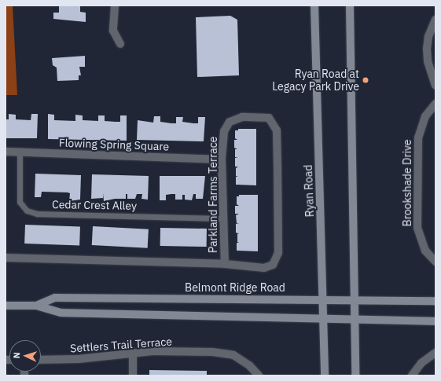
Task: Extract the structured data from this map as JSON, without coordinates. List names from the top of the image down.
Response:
{
  "streets": {
    "main road": ["Ryan Road", "Belmont Ridge Road"],
    "street": [
      "Flowing Spring Square",
      "Brookshade Drive",
      "Parkland Farms Terrace",
      "Settlers Trail Terrace"
    ],
    "lane": ["Cedar Crest Alley"]
  },
  "crossings": [
    ["Flowing Spring Square", "Parkland Farms Terrace"],
    ["Flowing Spring Square", "Cedar Crest Alley"],
    ["Ryan Road", "Belmont Ridge Road"],
    ["Parkland Farms Terrace", "Cedar Crest Alley"]
  ],
  "places": ["Ryan Road at Legacy Park Drive"],
  "north": "left"
}
